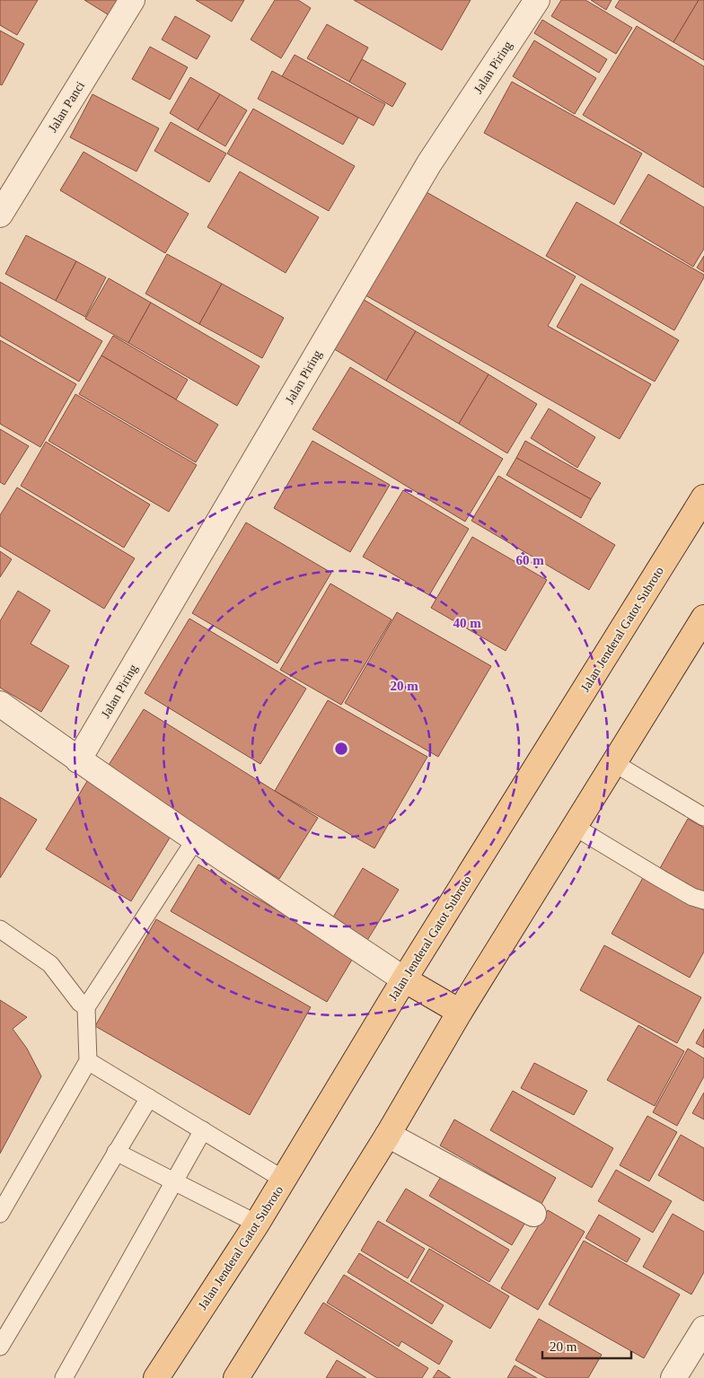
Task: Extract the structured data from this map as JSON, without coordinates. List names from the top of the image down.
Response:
{
  "streets": {
    "main road": ["Jalan Jenderal Gatot Subroto"],
    "street": ["Jalan Piring", "Jalan Panci"]
  },
  "scale_bar": "20 m",
  "rings": ["60 m", "40 m", "20 m"]
}
